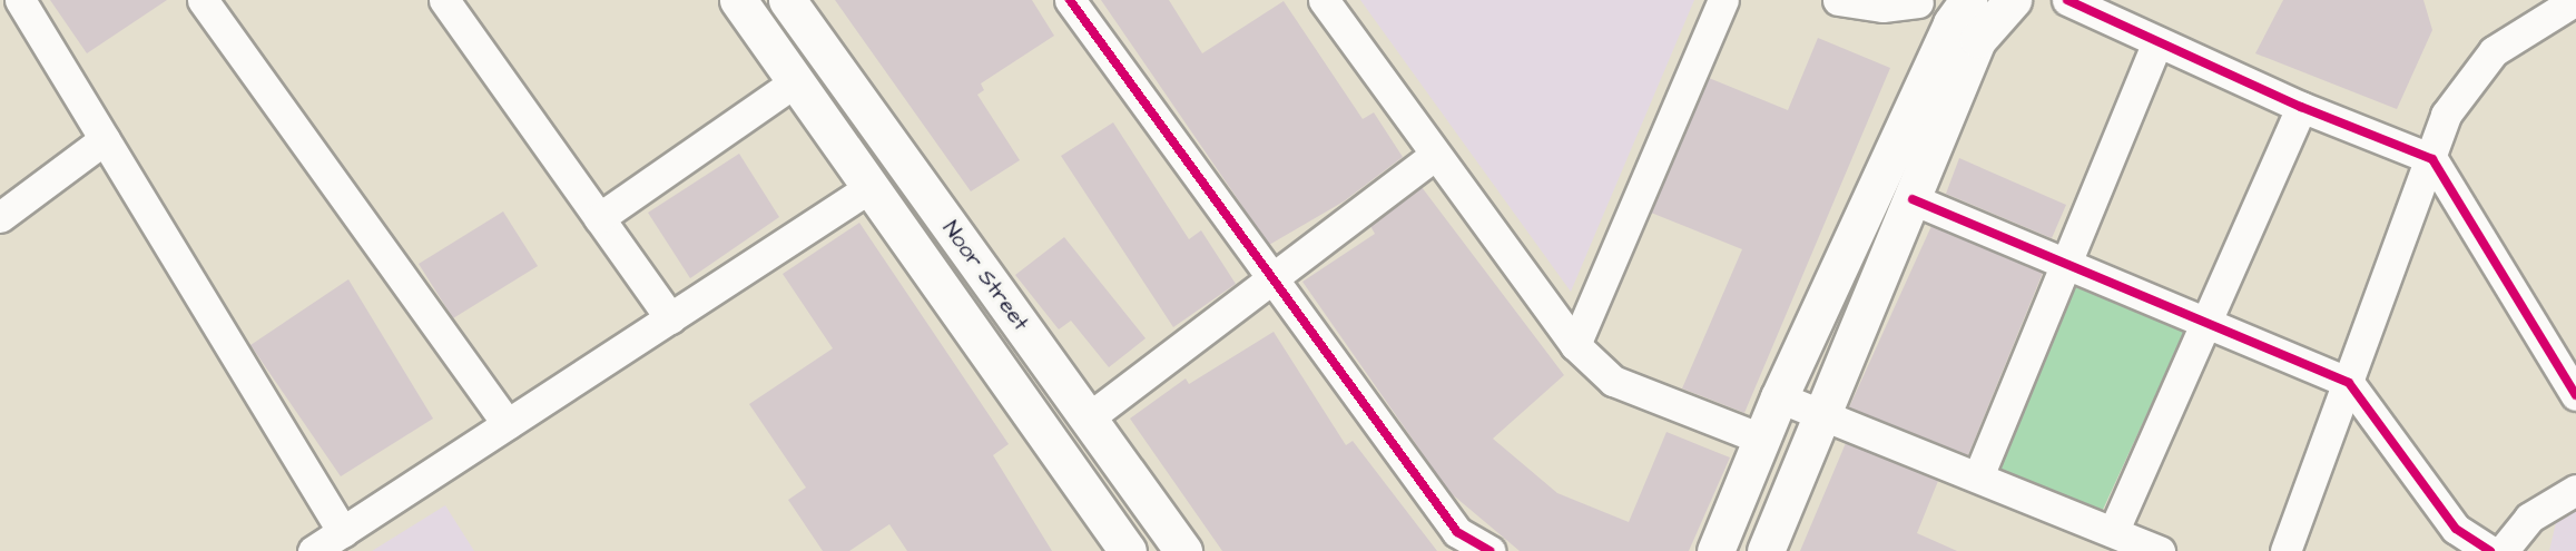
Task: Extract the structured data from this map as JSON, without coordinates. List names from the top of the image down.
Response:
{
  "streets": {
    "main road": ["Noor Street"]
  }
}
